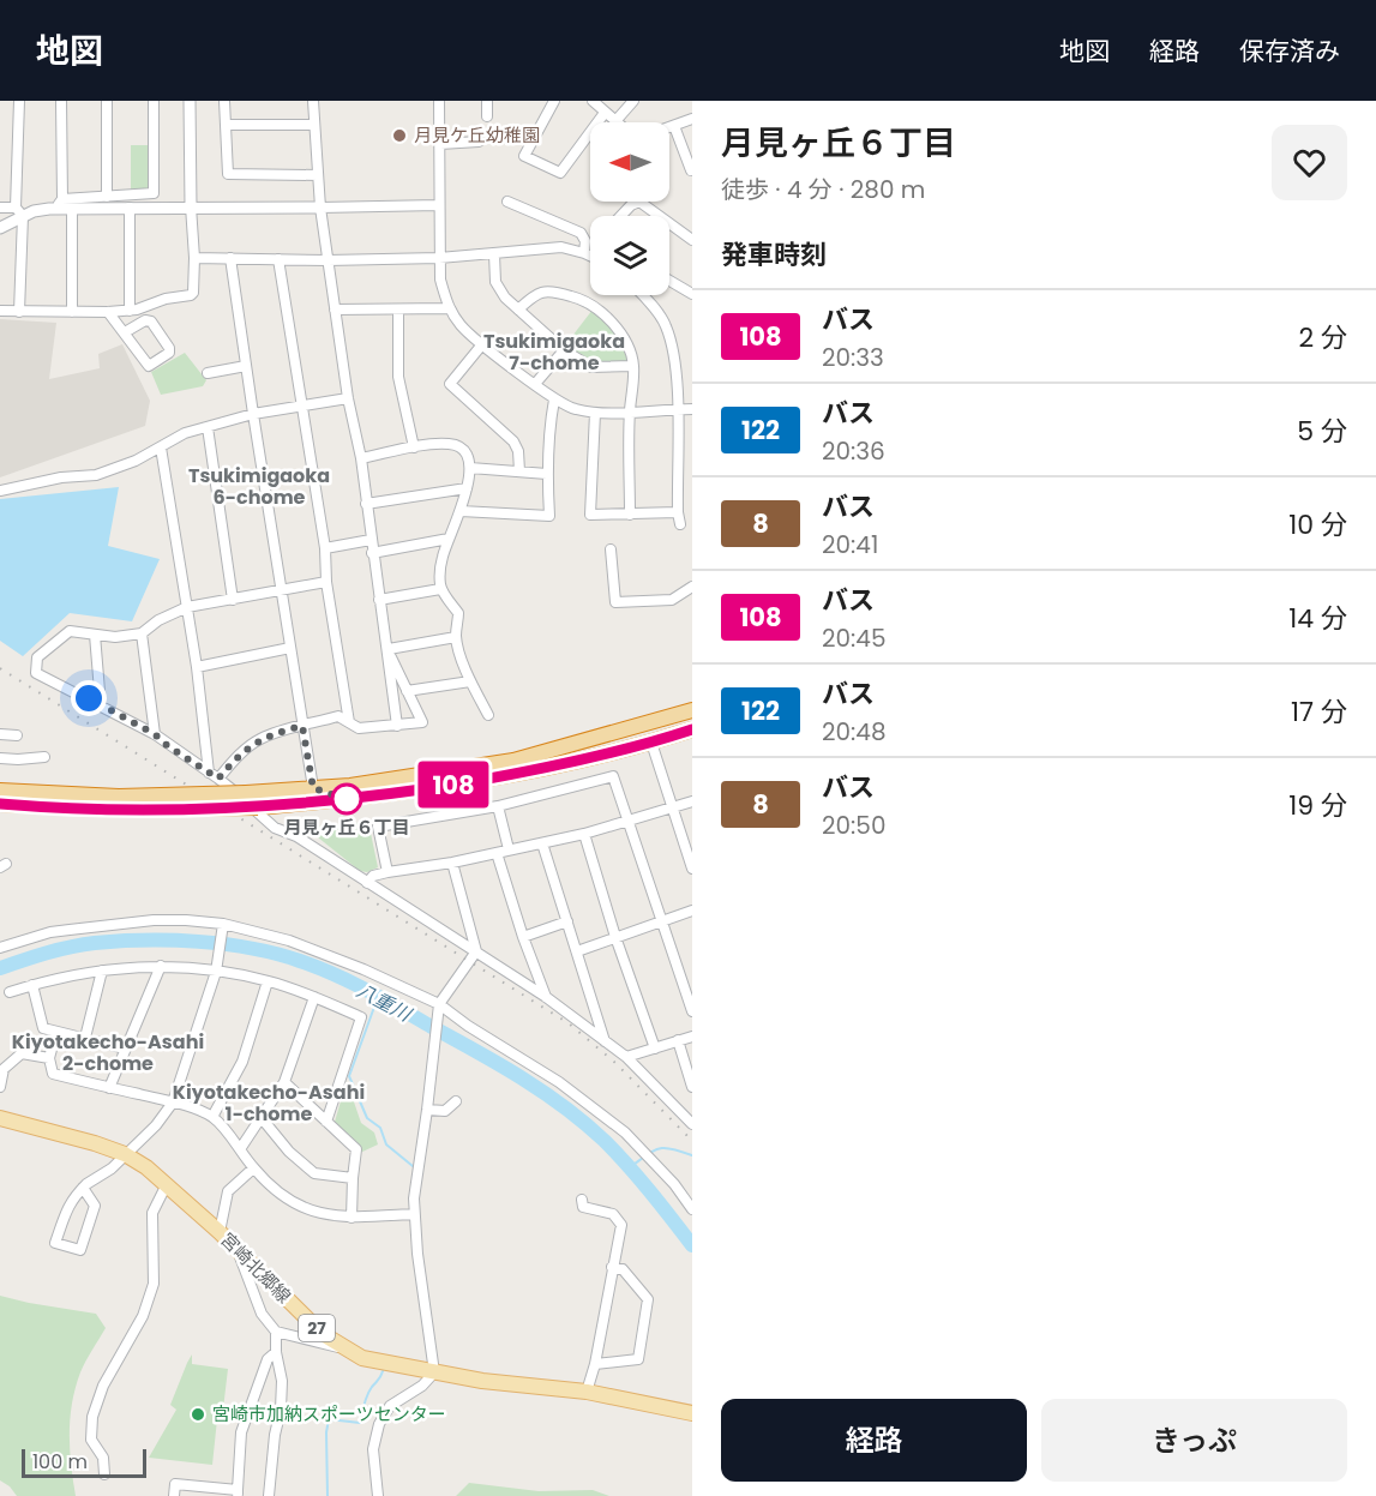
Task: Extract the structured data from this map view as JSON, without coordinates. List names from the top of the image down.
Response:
{
  "streets": {
    "main road": ["宮崎北郷線", "27"]
  },
  "districts": [
    "Tsukimigaoka 7-chome",
    "Tsukimigaoka 6-chome",
    "Kiyotakecho-Asahi 2-chome",
    "Kiyotakecho-Asahi 1-chome"
  ],
  "water": ["八重川"],
  "places": ["月見ケ丘幼稚園", "月見ヶ丘６丁目", "宮崎市加納スポーツセンター"],
  "lines": ["bus line 108"],
  "scale_bar": "100 m",
  "north": "left",
  "page": {
    "header": "地図",
    "nav": ["地図", "経路", "保存済み"],
    "on_map": "108",
    "heading": [
      ["月見ヶ丘６丁目", "徒歩 · 4 分 · 280 m"],
      "発車時刻"
    ],
    "list": [
      {
        "mark": "108",
        "name": "バス",
        "note": "20:33",
        "value": "2 分"
      },
      {
        "mark": "122",
        "name": "バス",
        "note": "20:36",
        "value": "5 分"
      },
      {
        "mark": "8",
        "name": "バス",
        "note": "20:41",
        "value": "10 分"
      },
      {
        "mark": "108",
        "name": "バス",
        "note": "20:45",
        "value": "14 分"
      },
      {
        "mark": "122",
        "name": "バス",
        "note": "20:48",
        "value": "17 分"
      },
      {
        "mark": "8",
        "name": "バス",
        "note": "20:50",
        "value": "19 分"
      }
    ],
    "buttons": ["経路", "きっぷ"],
    "scale": "100 m"
  }
}
